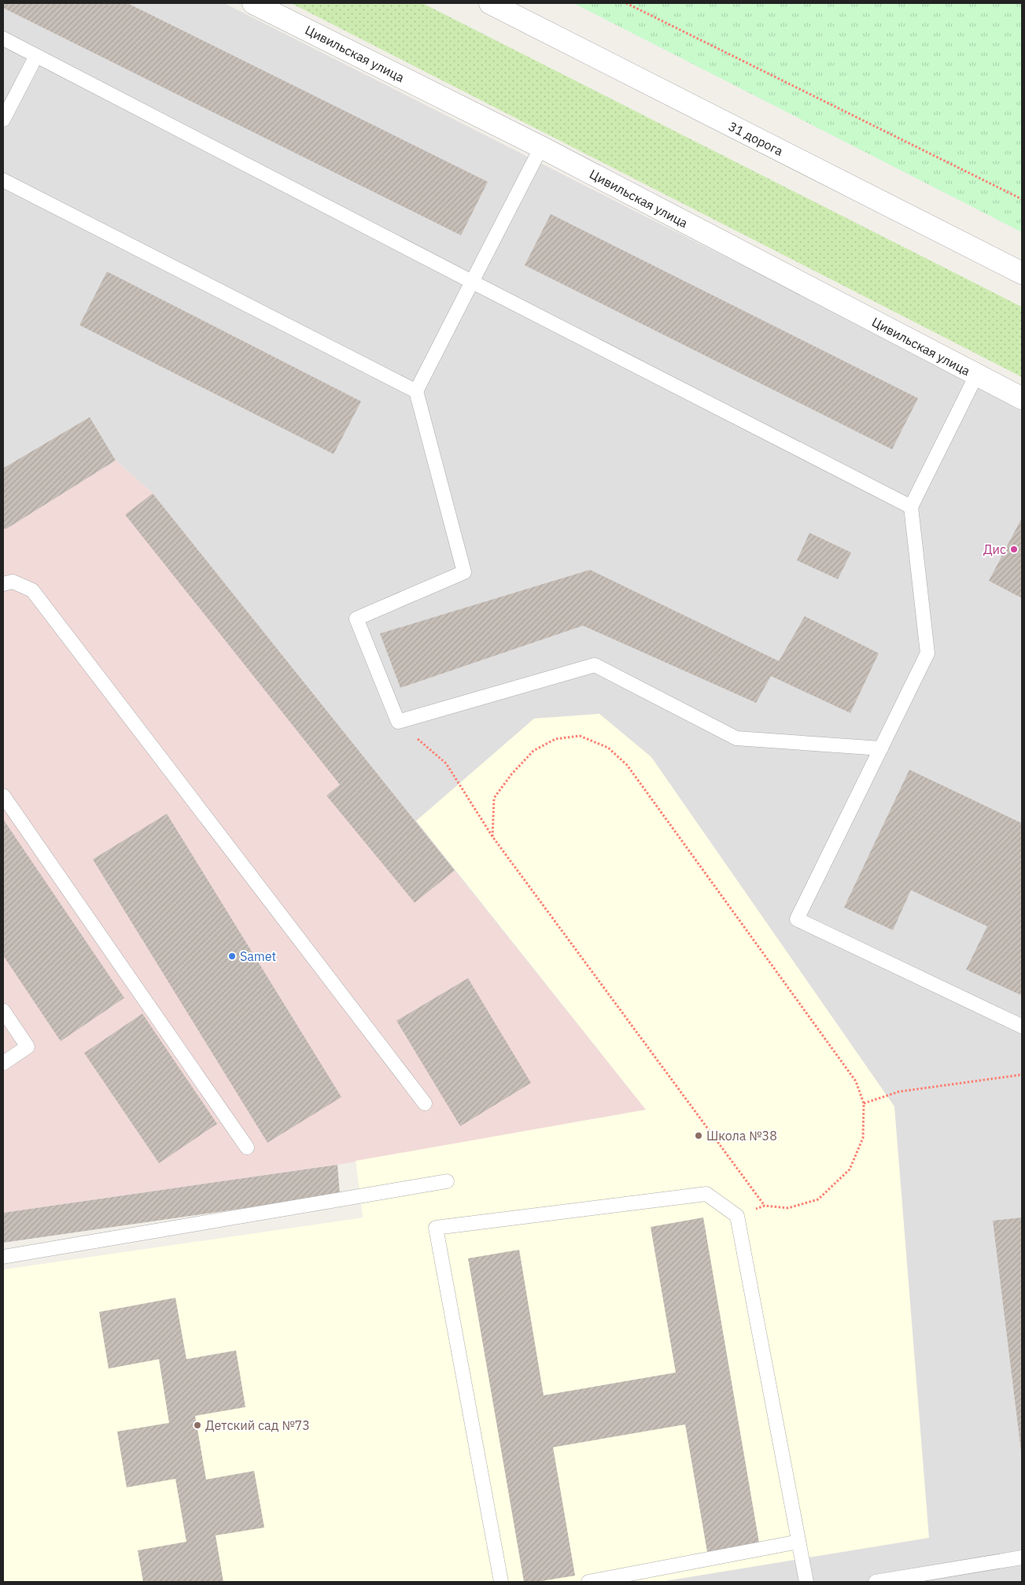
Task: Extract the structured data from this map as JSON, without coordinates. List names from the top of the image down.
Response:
{
  "streets": {
    "street": ["Цивильская улица", "31 дорога"]
  },
  "places": [
    "Дис",
    "Samet",
    "Школа №38",
    "Детский сад №73"
  ]
}
